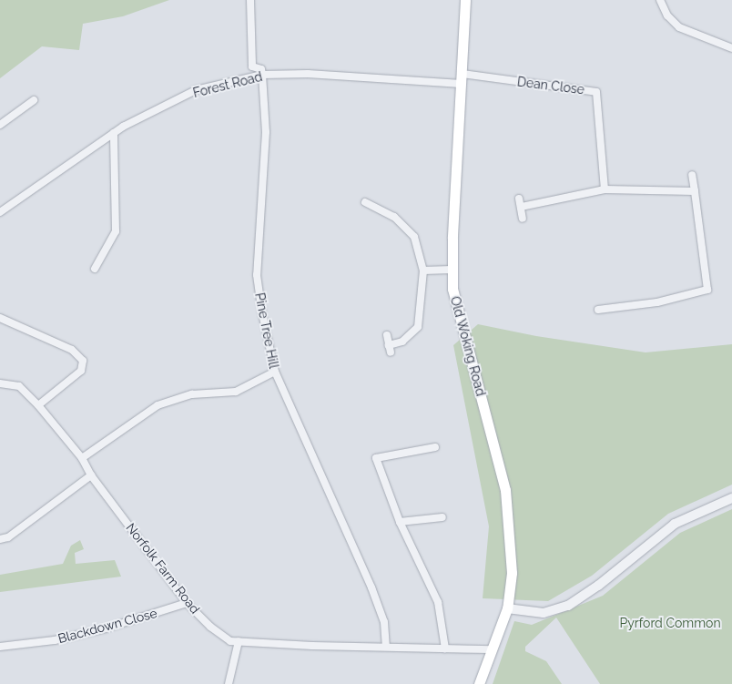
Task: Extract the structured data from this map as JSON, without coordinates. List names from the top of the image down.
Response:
{
  "streets": {
    "main road": ["Old Woking Road"],
    "street": [
      "Forest Road",
      "Dean Close",
      "Pine Tree Hill",
      "Norfolk Farm Road",
      "Blackdown Close"
    ]
  },
  "crossings": [
    ["Forest Road", "Dean Close"],
    ["Forest Road", "Pine Tree Hill"],
    ["Forest Road", "Old Woking Road"],
    ["Dean Close", "Old Woking Road"],
    ["Pine Tree Hill", "Norfolk Farm Road"],
    ["Old Woking Road", "Norfolk Farm Road"],
    ["Norfolk Farm Road", "Blackdown Close"]
  ],
  "parks": ["Pyrford Common"]
}
